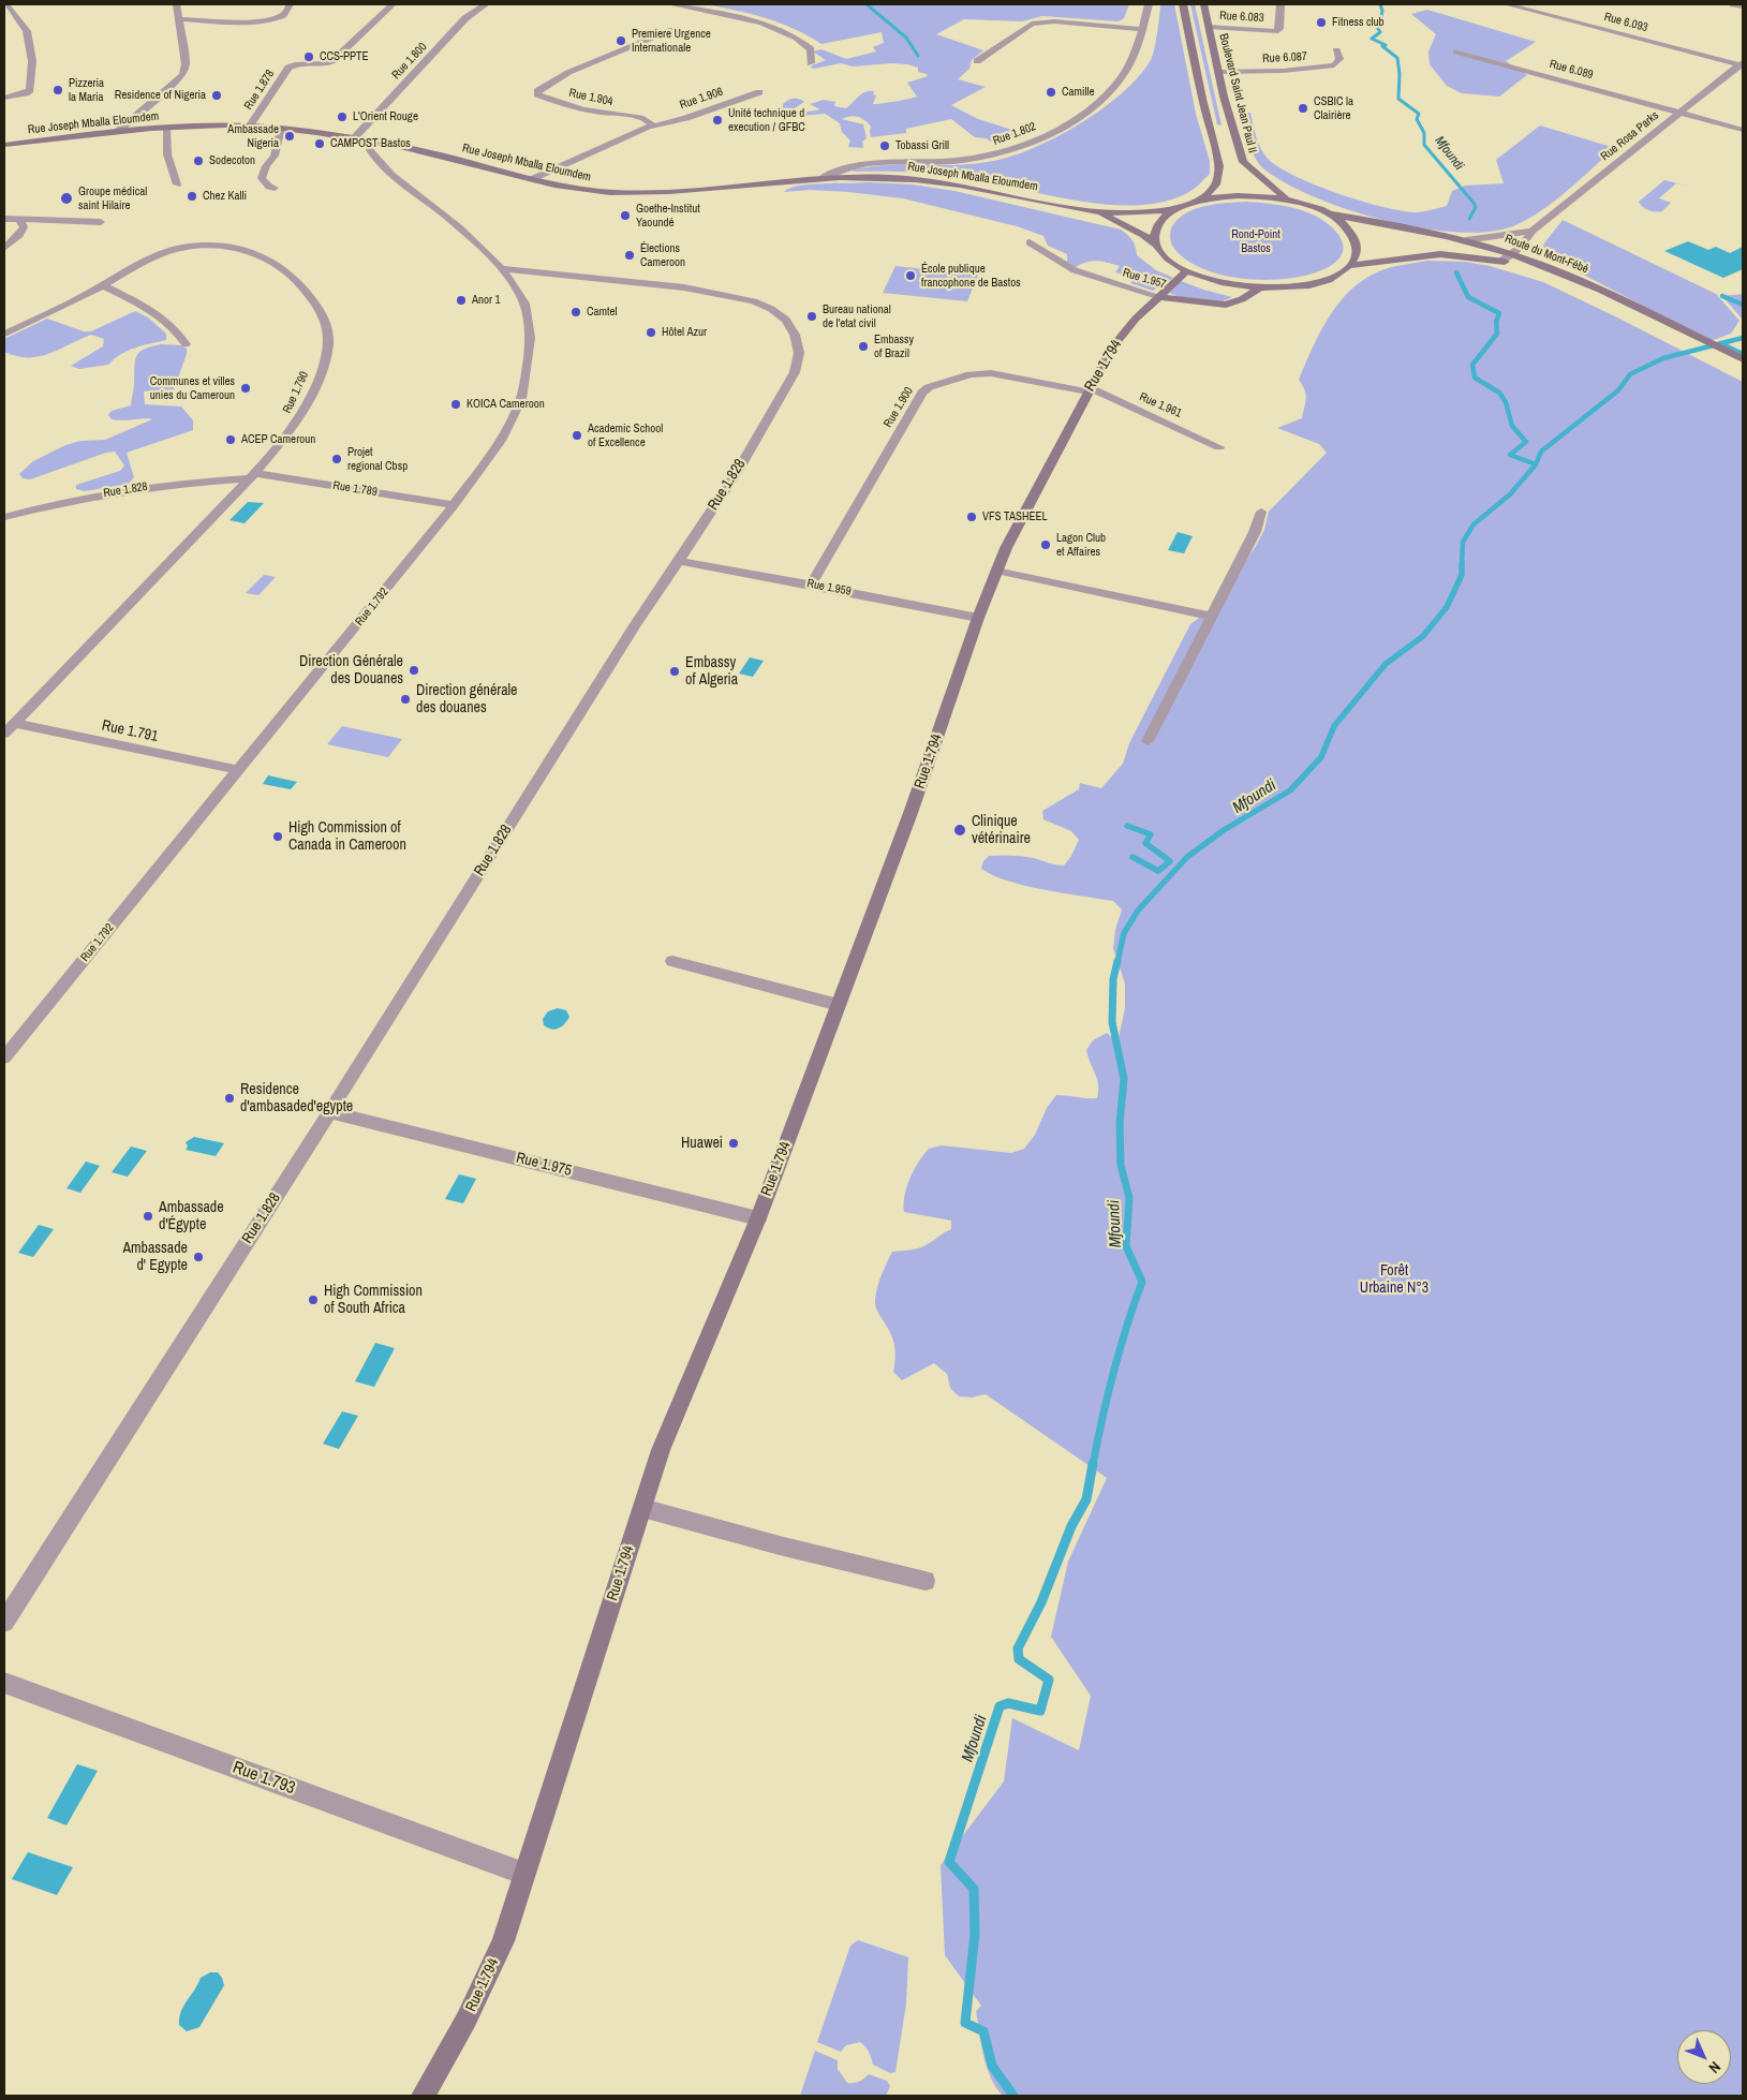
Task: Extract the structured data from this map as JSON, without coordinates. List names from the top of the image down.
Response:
{
  "streets": {
    "main road": [
      "Boulevard Saint Jean Paul II",
      "Rue Joseph Mballa Eloumdem",
      "Route du Mont-Fébé",
      "Rue 1.957",
      "Rue 1.794"
    ],
    "street": [
      "Rue 6.083",
      "Rue 6.093",
      "Rue 6.087",
      "Rue 1.800",
      "Rue 6.089",
      "Rue 1.878",
      "Rue 1.904",
      "Rue 1.906",
      "Rue 1.802",
      "Rue Rosa Parks",
      "Rue 1.790",
      "Rue 1.961",
      "Rue 1.900",
      "Rue 1.828",
      "Rue 1.789",
      "Rue 1.959",
      "Rue 1.792",
      "Rue 1.791",
      "Rue 1.975",
      "Rue 1.793"
    ]
  },
  "crossings": [
    ["Rue 6.083", "Boulevard Saint Jean Paul II"],
    ["Rue 6.093", "Rue Rosa Parks"],
    ["Rue 6.087", "Boulevard Saint Jean Paul II"],
    ["Rue 1.800", "Rue Joseph Mballa Eloumdem"],
    ["Rue 6.089", "Rue Rosa Parks"],
    ["Rue 1.878", "Rue Joseph Mballa Eloumdem"],
    ["Rue 1.904", "Rue 1.906"],
    ["Rue Joseph Mballa Eloumdem", "Rue 1.802"],
    ["Rue Joseph Mballa Eloumdem", "Rue 1.792"],
    ["Rue Rosa Parks", "Route du Mont-Fébé"],
    ["Rue 1.957", "Rue 1.794"],
    ["Rue 1.794", "Rue 1.961"],
    ["Rue 1.794", "Rue 1.900"],
    ["Rue 1.794", "Rue 1.959"],
    ["Rue 1.794", "Rue 1.975"],
    ["Rue 1.794", "Rue 1.793"],
    ["Rue 1.790", "Rue 1.828"],
    ["Rue 1.790", "Rue 1.789"],
    ["Rue 1.790", "Rue 1.791"],
    ["Rue 1.961", "Rue 1.900"],
    ["Rue 1.900", "Rue 1.959"],
    ["Rue 1.828", "Rue 1.789"],
    ["Rue 1.828", "Rue 1.959"],
    ["Rue 1.828", "Rue 1.792"],
    ["Rue 1.828", "Rue 1.975"],
    ["Rue 1.789", "Rue 1.792"],
    ["Rue 1.792", "Rue 1.791"]
  ],
  "water": ["Mfoundi"],
  "parks": ["Rond-Point Bastos", "Forêt Urbaine N°3"],
  "places": [
    "Fitness club",
    "Premiere Urgence Internationale",
    "CCS-PPTE",
    "Pizzeria la Maria",
    "Camille",
    "Residence of Nigeria",
    "CSBIC la Clairière",
    "L'Orient Rouge",
    "Unité technique d execution / GFBC",
    "Ambassade Nigeria",
    "CAMPOST Bastos",
    "Tobassi Grill",
    "Sodecoton",
    "Chez Kalli",
    "Groupe médical saint Hilaire",
    "Goethe-Institut Yaoundé",
    "Élections Cameroon",
    "École publique francophone de Bastos",
    "Anor 1",
    "Camtel",
    "Bureau national de l'etat civil",
    "Hôtel Azur",
    "Embassy of Brazil",
    "Communes et villes unies du Cameroun",
    "KOICA Cameroon",
    "Academic School of Excellence",
    "ACEP Cameroun",
    "Projet regional Cbsp",
    "VFS TASHEEL",
    "Lagon Club et Affaires",
    "Direction Générale des Douanes",
    "Embassy of Algeria",
    "Direction générale des douanes",
    "Clinique vétérinaire",
    "High Commission of Canada in Cameroon",
    "Residence d'ambasaded'egypte",
    "Huawei",
    "Ambassade d'Égypte",
    "Ambassade d' Egypte",
    "High Commission of South Africa"
  ],
  "north": "bottom right"
}
